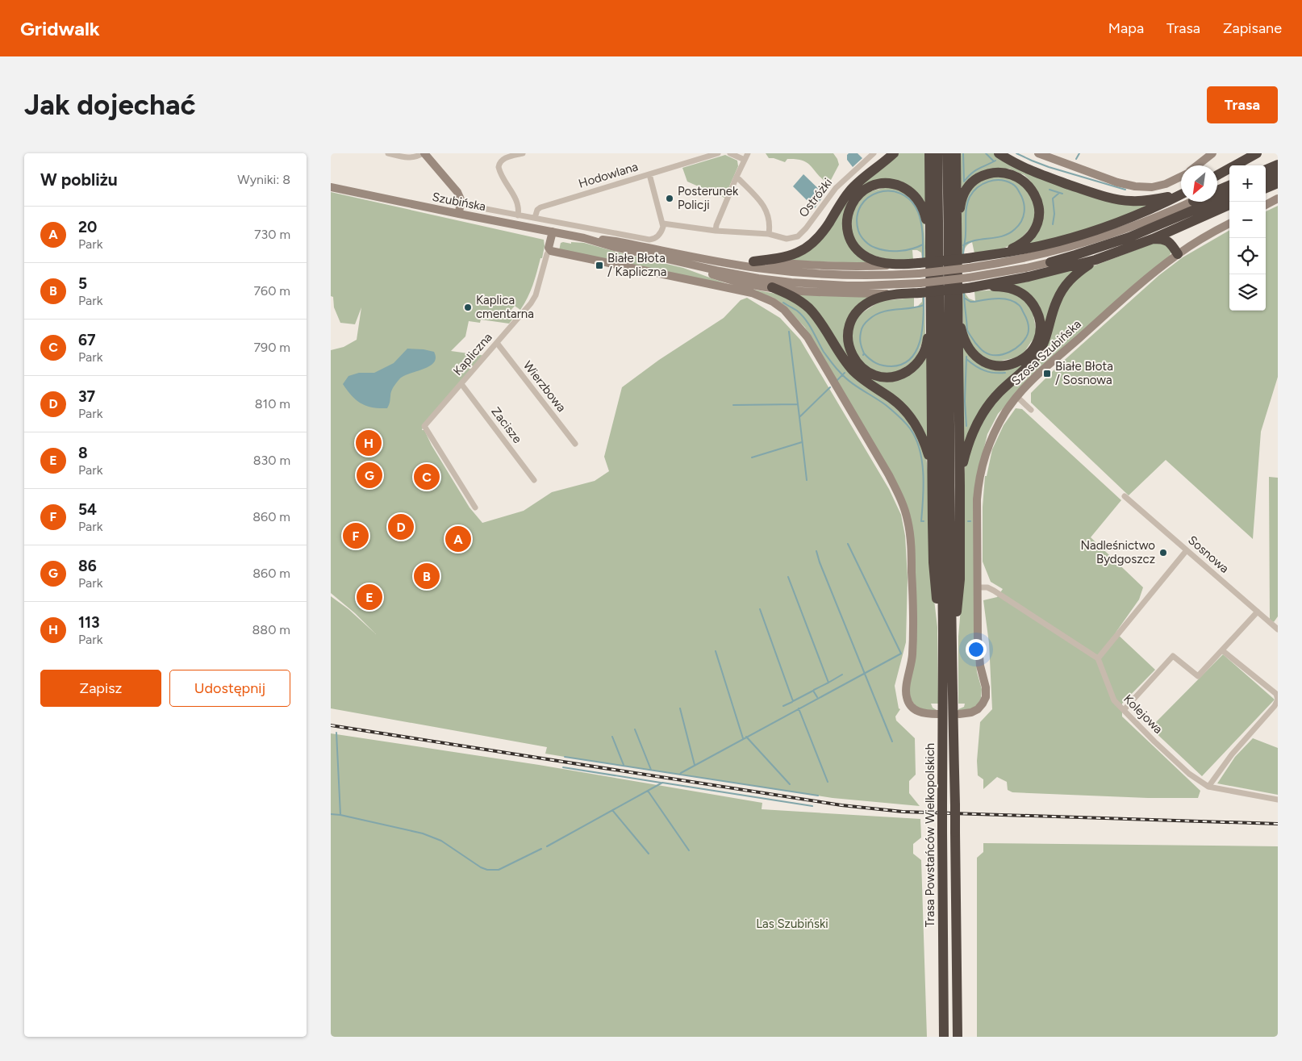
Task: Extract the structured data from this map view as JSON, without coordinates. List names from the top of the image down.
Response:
{
  "streets": {
    "highway": ["Trasa Powstańców Wielkopolskich"],
    "main road": ["Szubińska", "Szosa Szubińska"],
    "street": [
      "Hodowlana",
      "Ostróżki",
      "Kapliczna",
      "Wierzbowa",
      "Zacisze",
      "Sosnowa",
      "Kolejowa"
    ]
  },
  "crossings": [
    ["Hodowlana", "Szubińska"],
    ["Ostróżki", "Szubińska"],
    ["Kapliczna", "Wierzbowa"],
    ["Kapliczna", "Zacisze"]
  ],
  "parks": ["Las Szubiński"],
  "places": {
    "other": ["Posterunek Policji", "Kaplica cmentarna", "Nadleśnictwo Bydgoszcz"],
    "transit": ["Białe Błota / Kapliczna", "Białe Błota / Sosnowa"]
  },
  "north": "bottom left",
  "page": {
    "header": "Gridwalk",
    "nav": ["Mapa", "Trasa", "Zapisane"],
    "buttons": [
      "Trasa",
      ["Zapisz", "Udostępnij"]
    ],
    "title": "Jak dojechać",
    "heading": ["W pobliżu", "Wyniki: 8"],
    "map_buttons": ["+", "−"],
    "list": [
      {
        "mark": "A",
        "name": "20",
        "note": "Park",
        "value": "730 m"
      },
      {
        "mark": "B",
        "name": "5",
        "note": "Park",
        "value": "760 m"
      },
      {
        "mark": "C",
        "name": "67",
        "note": "Park",
        "value": "790 m"
      },
      {
        "mark": "D",
        "name": "37",
        "note": "Park",
        "value": "810 m"
      },
      {
        "mark": "E",
        "name": "8",
        "note": "Park",
        "value": "830 m"
      },
      {
        "mark": "F",
        "name": "54",
        "note": "Park",
        "value": "860 m"
      },
      {
        "mark": "G",
        "name": "86",
        "note": "Park",
        "value": "860 m"
      },
      {
        "mark": "H",
        "name": "113",
        "note": "Park",
        "value": "880 m"
      }
    ],
    "pins": [
      "H",
      "G",
      "C",
      "D",
      "F",
      "A",
      "B",
      "E"
    ]
  }
}
